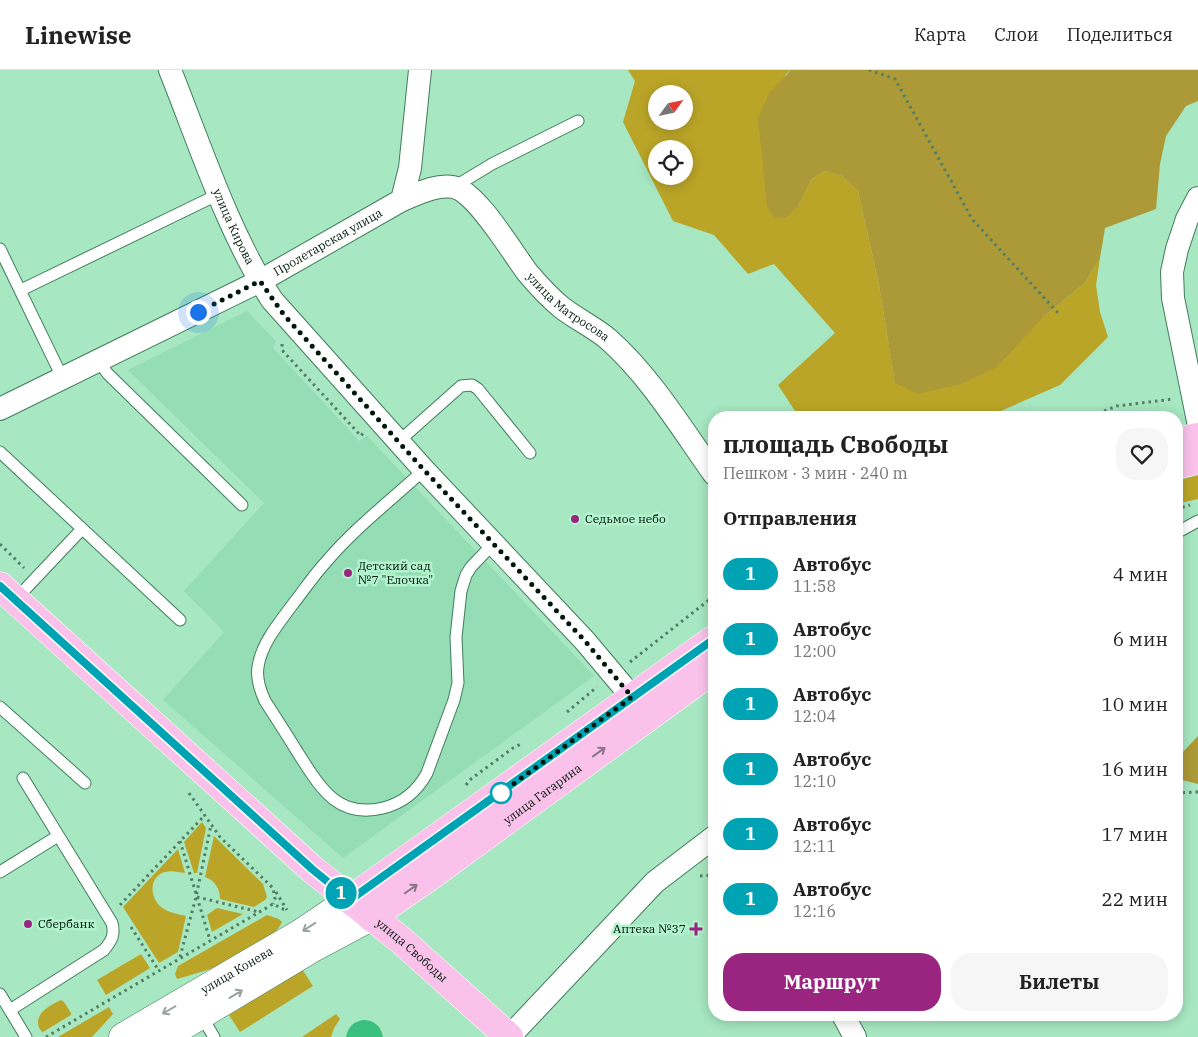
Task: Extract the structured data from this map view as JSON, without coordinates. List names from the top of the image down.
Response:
{
  "streets": {
    "main road": ["улица Гагарина", "улица Свободы", "улица Конева"],
    "street": ["улица Кирова", "Пролетарская улица", "улица Матросова"]
  },
  "crossings": [
    ["улица Кирова", "Пролетарская улица"],
    ["улица Кирова", "улица Гагарина"],
    ["улица Гагарина", "улица Свободы"],
    ["улица Гагарина", "улица Конева"],
    ["улица Свободы", "улица Конева"]
  ],
  "places": {
    "other": ["Седьмое небо", "Детский сад №7 \"Елочка\"", "Сбербанк"],
    "health": ["Аптека №37"]
  },
  "lines": ["bus line 1"],
  "north": "top right",
  "page": {
    "header": "Linewise",
    "nav": ["Карта", "Слои", "Поделиться"],
    "on_map": "1",
    "heading": [
      ["площадь Свободы", "Пешком · 3 мин · 240 m"],
      "Отправления"
    ],
    "list": [
      {
        "mark": "1",
        "name": "Автобус",
        "note": "11:58",
        "value": "4 мин"
      },
      {
        "mark": "1",
        "name": "Автобус",
        "note": "12:00",
        "value": "6 мин"
      },
      {
        "mark": "1",
        "name": "Автобус",
        "note": "12:04",
        "value": "10 мин"
      },
      {
        "mark": "1",
        "name": "Автобус",
        "note": "12:10",
        "value": "16 мин"
      },
      {
        "mark": "1",
        "name": "Автобус",
        "note": "12:11",
        "value": "17 мин"
      },
      {
        "mark": "1",
        "name": "Автобус",
        "note": "12:16",
        "value": "22 мин"
      }
    ],
    "buttons": ["Маршрут", "Билеты"]
  }
}
